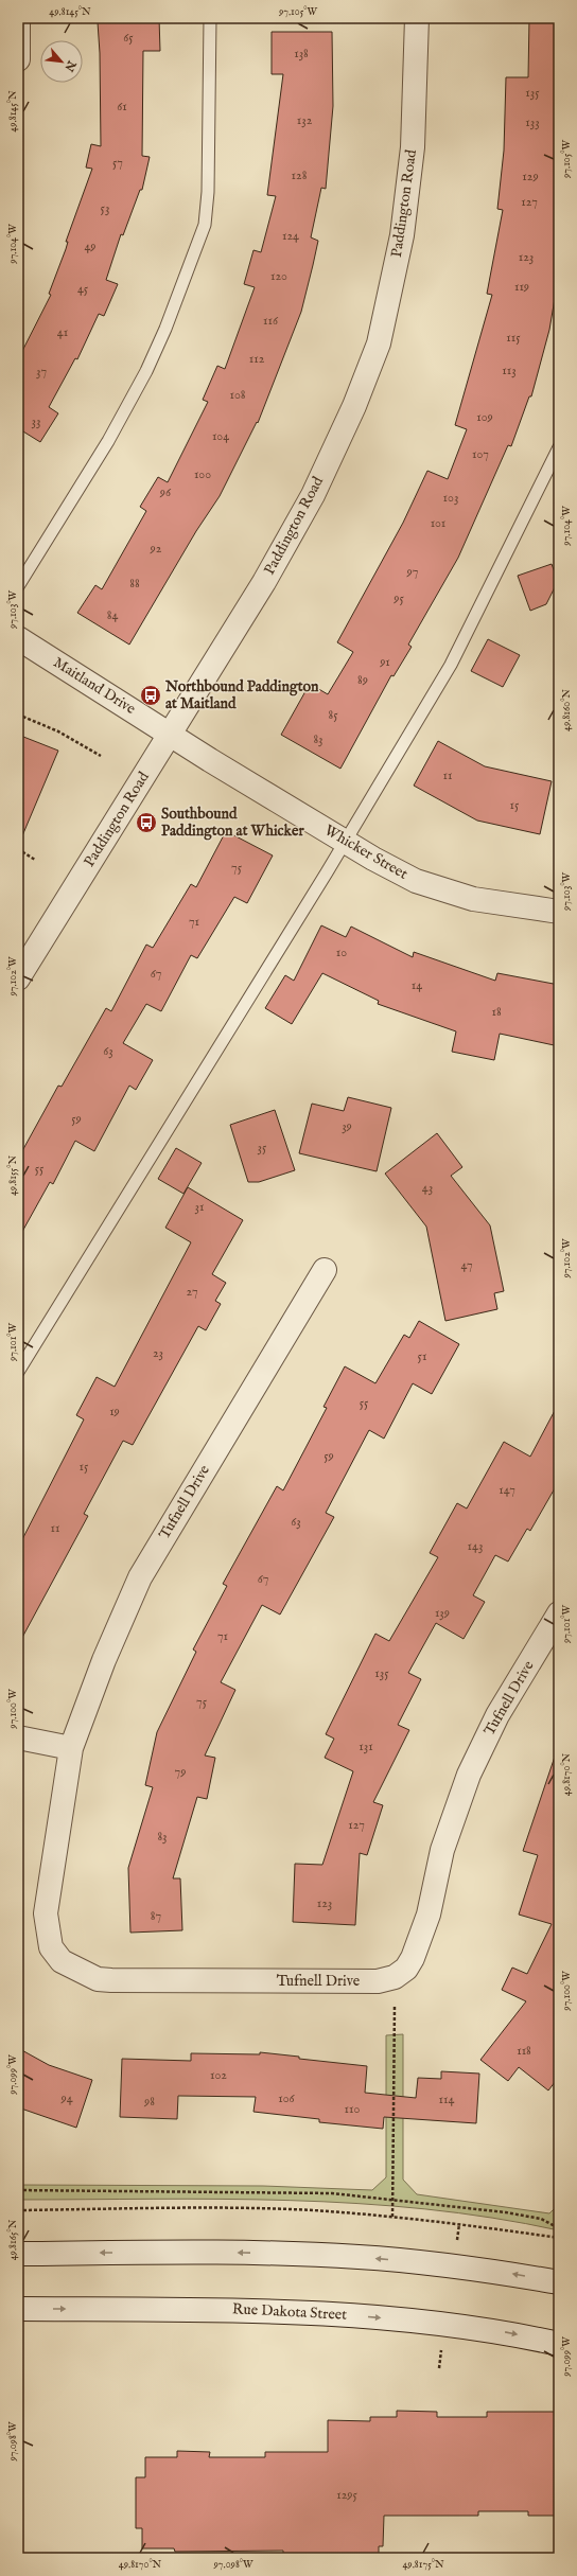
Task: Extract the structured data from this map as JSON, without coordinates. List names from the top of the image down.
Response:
{
  "streets": {
    "street": [
      "Paddington Road",
      "Maitland Drive",
      "Whicker Street",
      "Tufnell Drive",
      "Rue Dakota Street"
    ]
  },
  "crossings": [
    ["Paddington Road", "Maitland Drive"],
    ["Paddington Road", "Whicker Street"],
    ["Maitland Drive", "Whicker Street"]
  ],
  "places": {
    "bus stop": ["Northbound Paddington at Maitland", "Southbound Paddington at Whicker"]
  },
  "house_numbers": [
    "65",
    "138",
    "135",
    "61",
    "132",
    "133",
    "57",
    "128",
    "129",
    "127",
    "53",
    "124",
    "49",
    "123",
    "120",
    "119",
    "45",
    "116",
    "41",
    "115",
    "112",
    "113",
    "37",
    "108",
    "109",
    "33",
    "104",
    "107",
    "100",
    "96",
    "103",
    "101",
    "92",
    "97",
    "88",
    "95",
    "84",
    "91",
    "89",
    "85",
    "83",
    "11",
    "15",
    "75",
    "71",
    "10",
    "67",
    "14",
    "18",
    "63",
    "59",
    "39",
    "35",
    "55",
    "43",
    "31",
    "47",
    "27",
    "23",
    "51",
    "55",
    "19",
    "59",
    "15",
    "147",
    "63",
    "11",
    "143",
    "67",
    "139",
    "71",
    "135",
    "75",
    "131",
    "79",
    "127",
    "83",
    "123",
    "87",
    "118",
    "102",
    "94",
    "106",
    "114",
    "98",
    "110",
    "1295"
  ],
  "north": "bottom right",
  "coordinates": [
    "49.8145°N",
    "97.105°W",
    "97.104°W",
    "97.103°W",
    "49.8160°N",
    "97.102°W",
    "49.8155°N",
    "97.101°W",
    "97.100°W",
    "49.8170°N",
    "97.099°W",
    "49.8165°N",
    "97.098°W",
    "49.8175°N"
  ]
}
